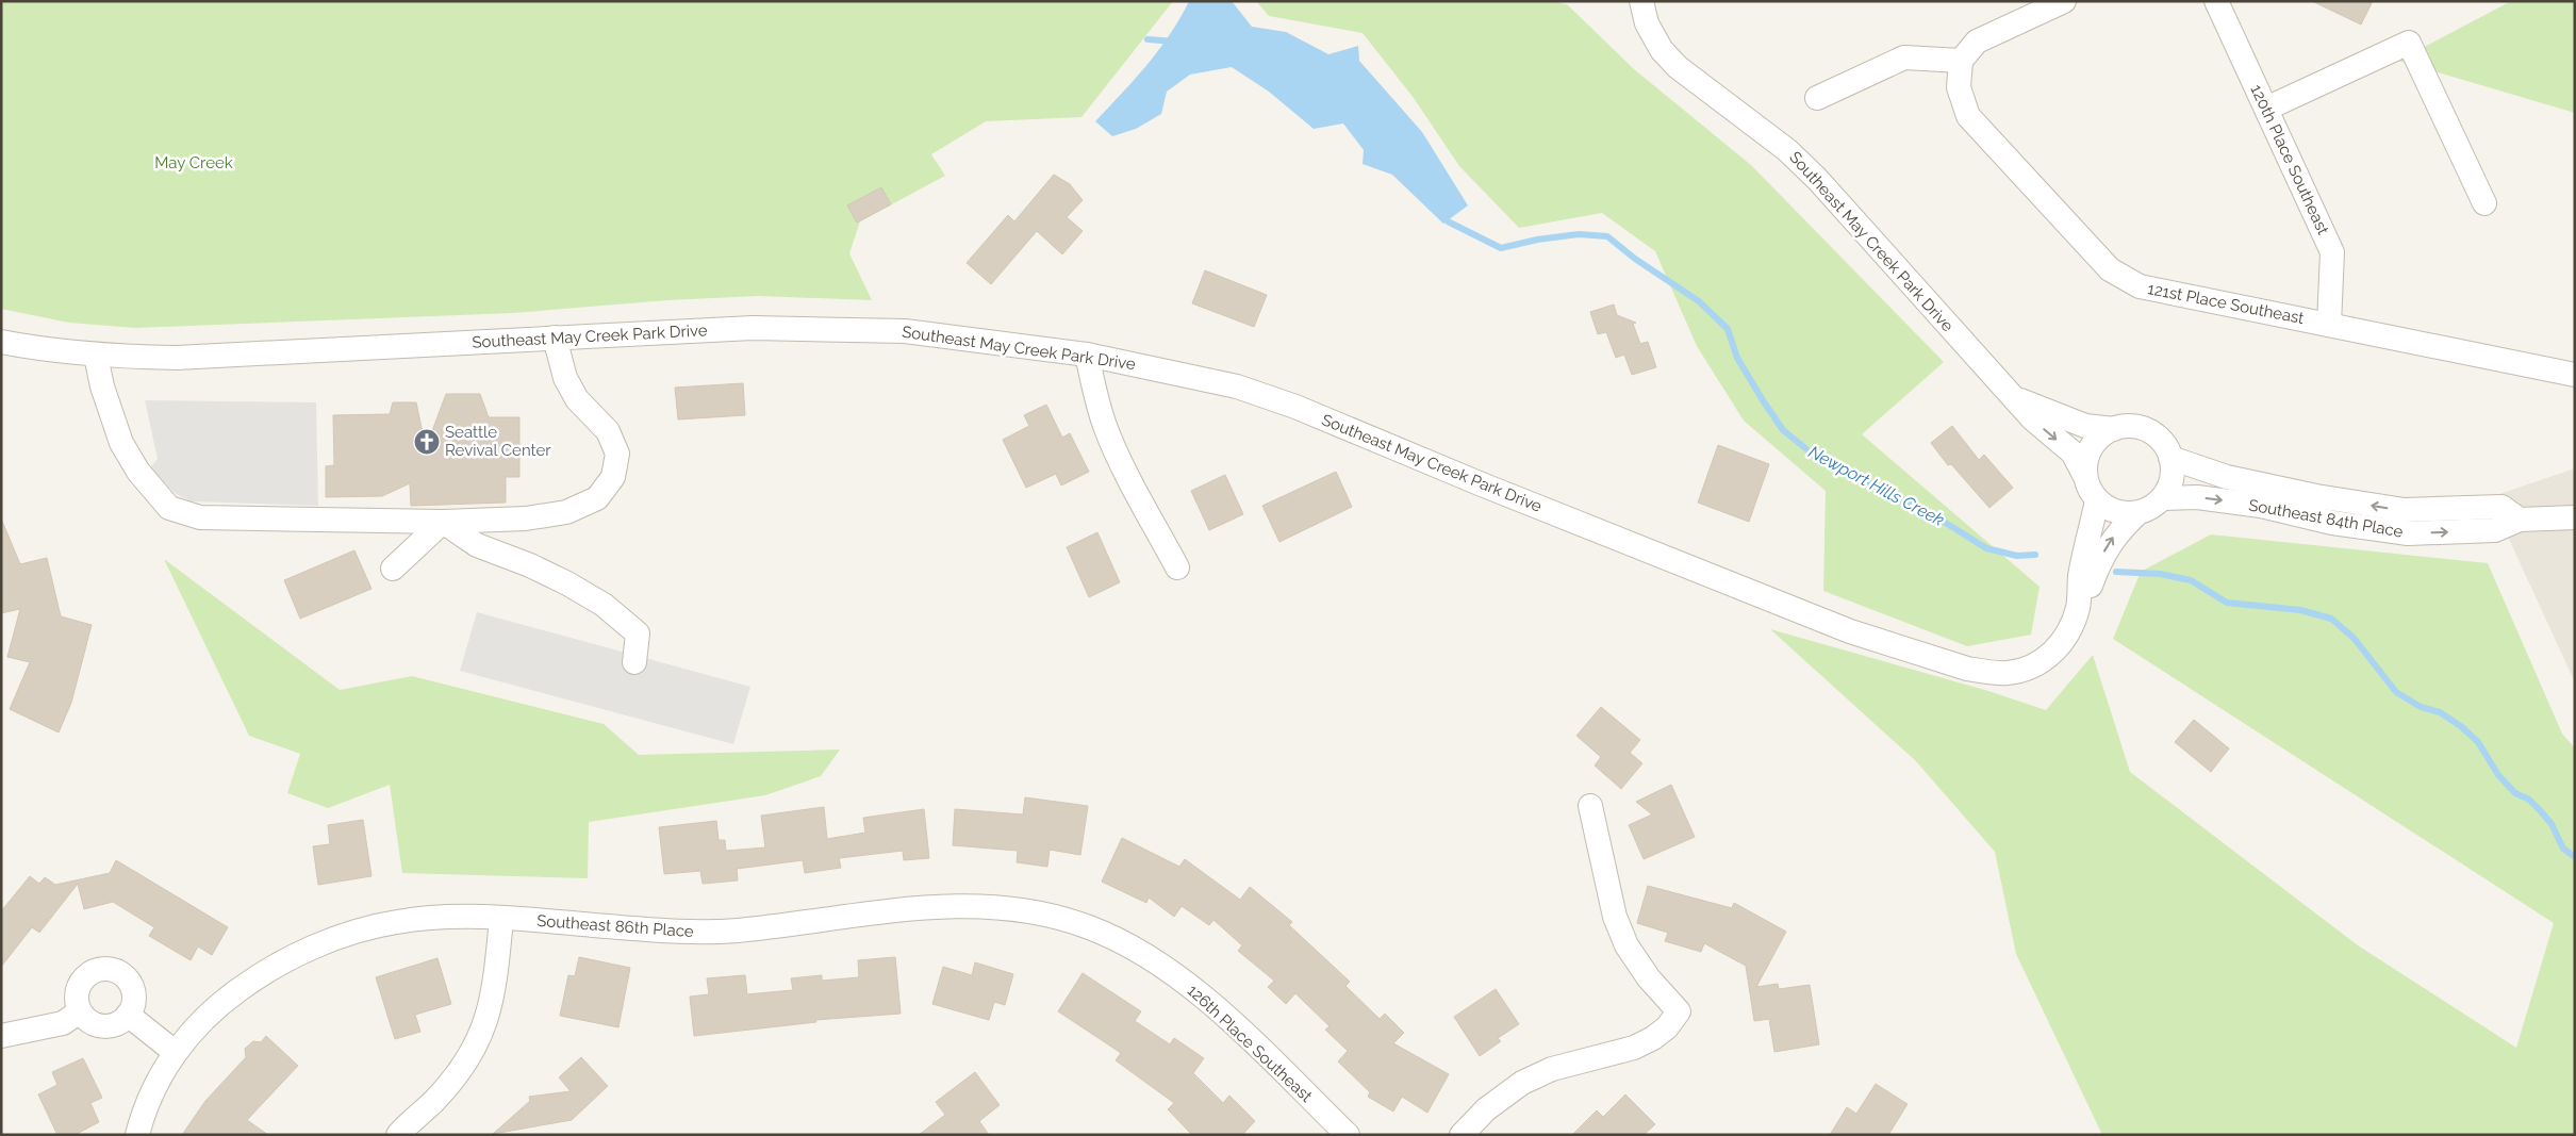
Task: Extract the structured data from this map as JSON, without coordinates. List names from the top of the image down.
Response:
{
  "streets": {
    "street": [
      "120th Place Southeast",
      "Southeast May Creek Park Drive",
      "121st Place Southeast",
      "Southeast 84th Place",
      "Southeast 86th Place",
      "126th Place Southeast"
    ]
  },
  "crossings": [
    ["120th Place Southeast", "121st Place Southeast"],
    ["Southeast May Creek Park Drive", "Southeast 84th Place"],
    ["Southeast 86th Place", "126th Place Southeast"]
  ],
  "water": ["Newport Hills Creek"],
  "parks": ["May Creek"],
  "places": {
    "church": ["Seattle Revival Center"]
  }
}
